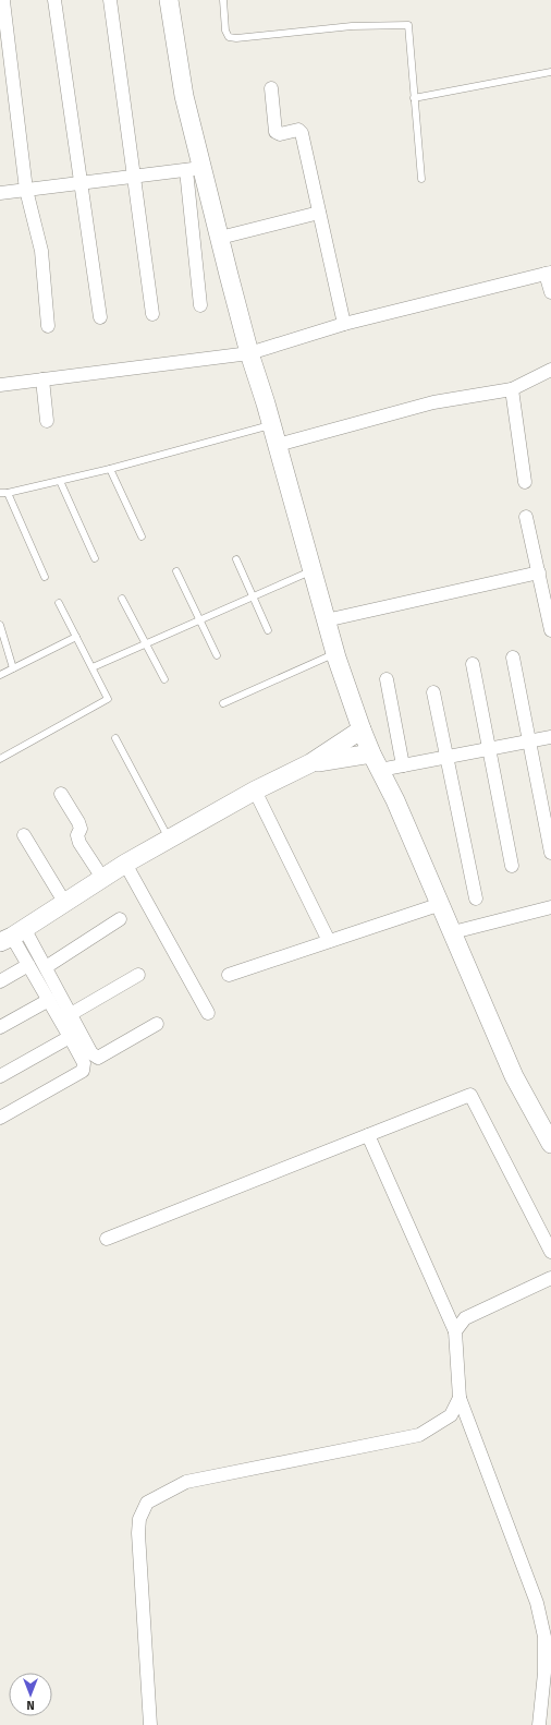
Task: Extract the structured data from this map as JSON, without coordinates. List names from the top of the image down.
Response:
{
  "north": "bottom"
}
